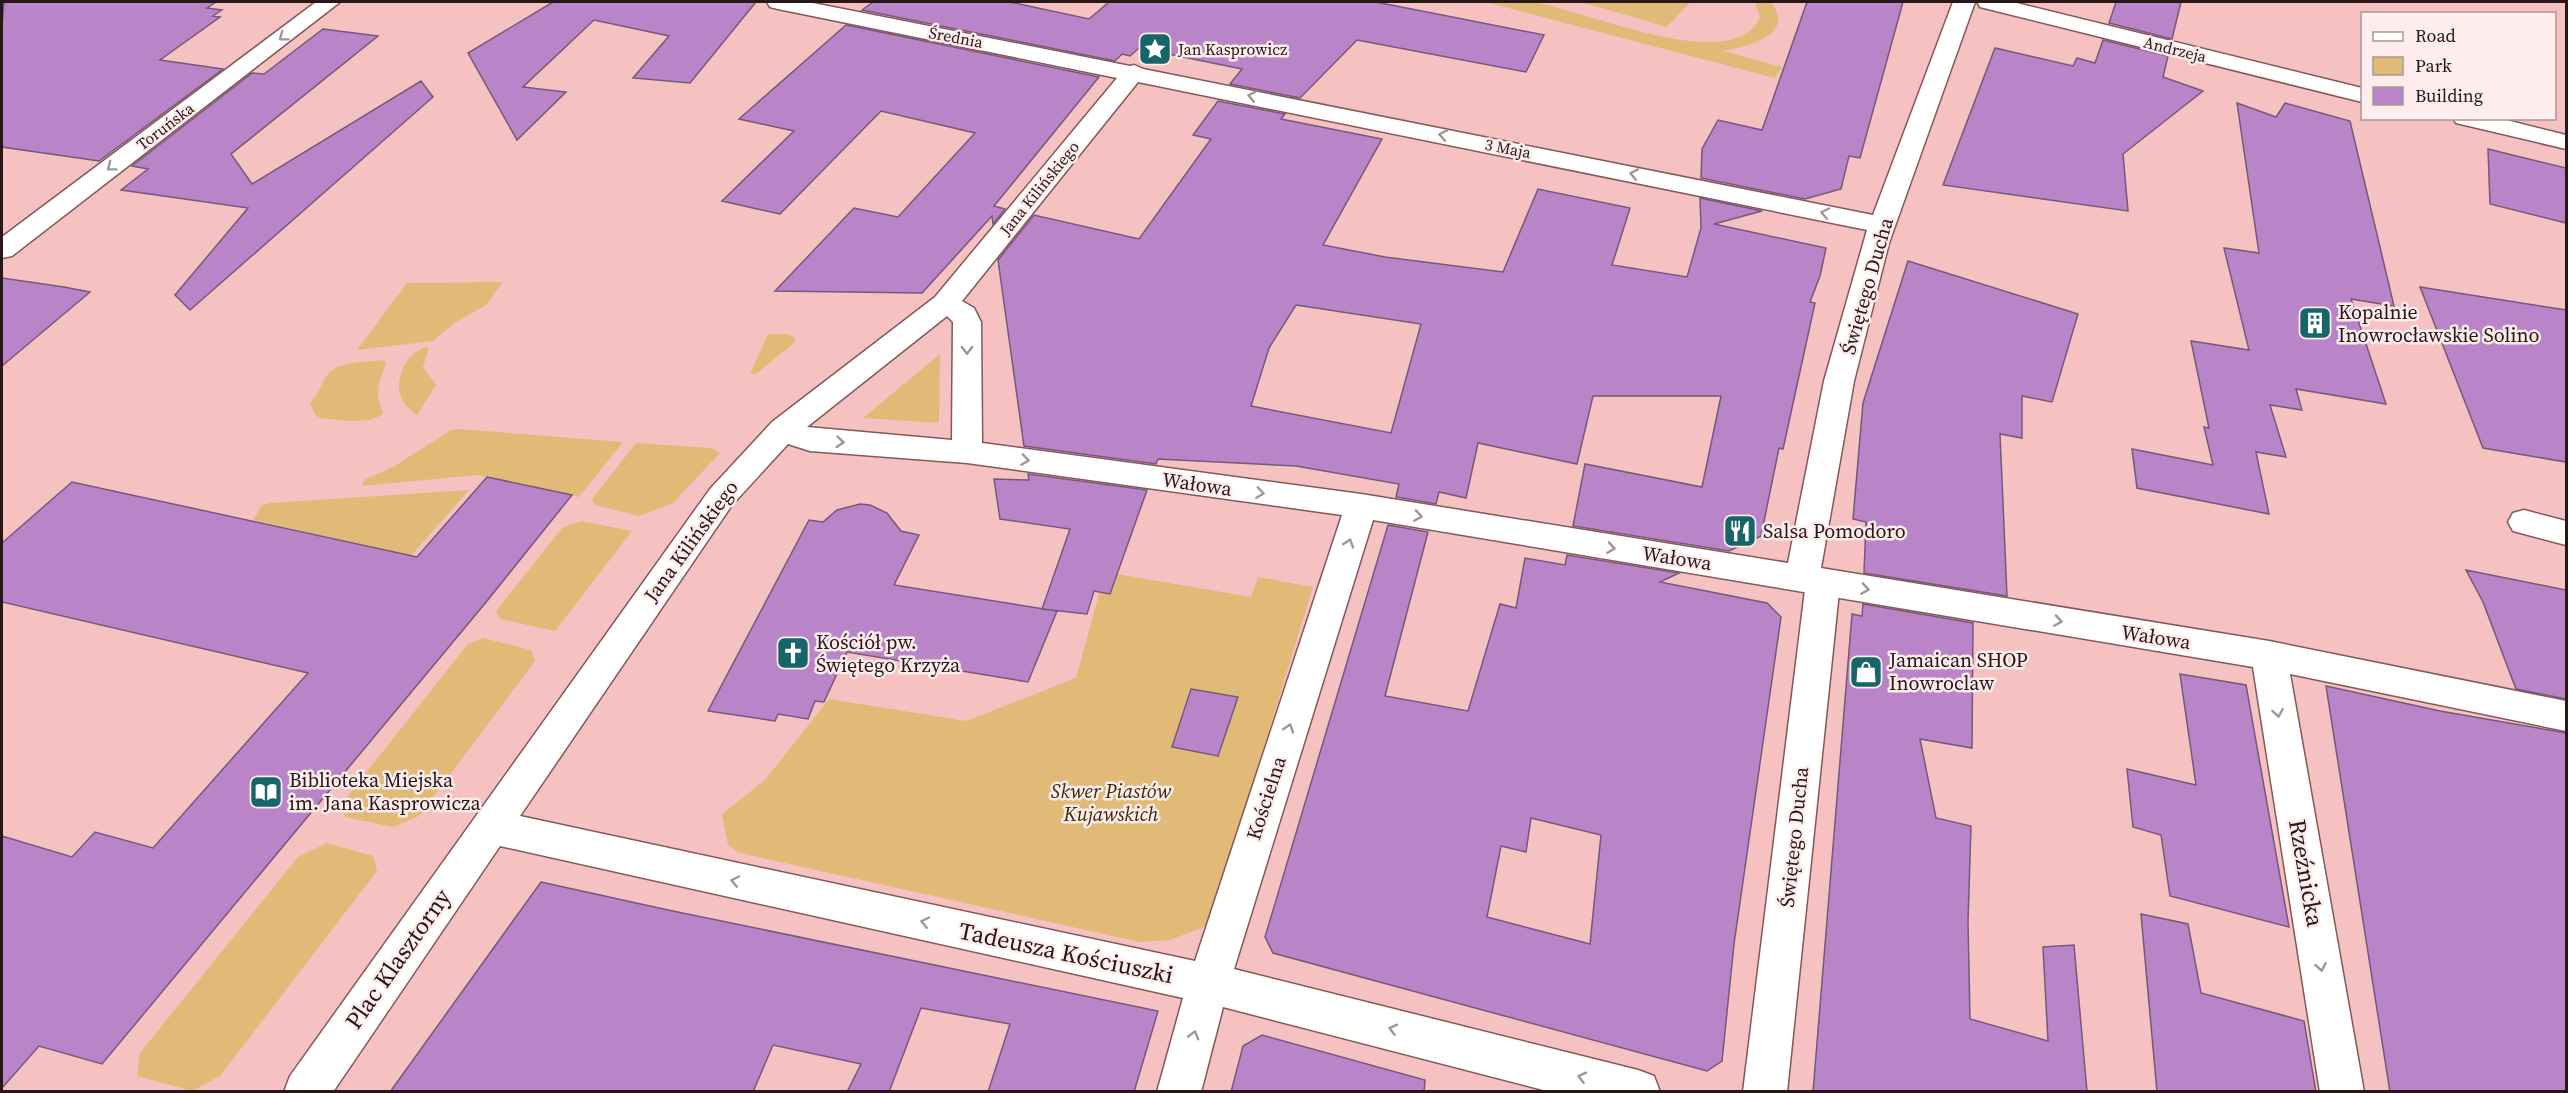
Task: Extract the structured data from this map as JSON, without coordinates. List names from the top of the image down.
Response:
{
  "streets": {
    "street": [
      "Średnia",
      "Andrzeja",
      "Toruńska",
      "3 Maja",
      "Jana Kilińskiego",
      "Świętego Ducha",
      "Wałowa",
      "Kościelna",
      "Rzeźnicka",
      "Tadeusza Kościuszki",
      "Plac Klasztorny"
    ]
  },
  "crossings": [
    ["Średnia", "3 Maja"],
    ["Średnia", "Jana Kilińskiego"],
    ["3 Maja", "Jana Kilińskiego"],
    ["3 Maja", "Świętego Ducha"],
    ["Jana Kilińskiego", "Wałowa"],
    ["Jana Kilińskiego", "Tadeusza Kościuszki"],
    ["Jana Kilińskiego", "Plac Klasztorny"],
    ["Świętego Ducha", "Wałowa"],
    ["Wałowa", "Kościelna"],
    ["Wałowa", "Rzeźnicka"],
    ["Kościelna", "Tadeusza Kościuszki"],
    ["Tadeusza Kościuszki", "Plac Klasztorny"]
  ],
  "one_way": [
    "Toruńska",
    "3 Maja",
    "Wałowa",
    "Kościelna",
    "Rzeźnicka",
    "Tadeusza Kościuszki"
  ],
  "parks": ["Skwer Piastów Kujawskich"],
  "places": {
    "place": ["Jan Kasprowicz"],
    "building": ["Kopalnie Inowrocławskie Solino"],
    "restaurant": ["Salsa Pomodoro"],
    "church": ["Kościół pw. Świętego Krzyża"],
    "shop": ["Jamaican SHOP Inowroclaw"],
    "library": ["Biblioteka Miejska im. Jana Kasprowicza"]
  },
  "legend": ["Road", "Park", "Building"]
}
